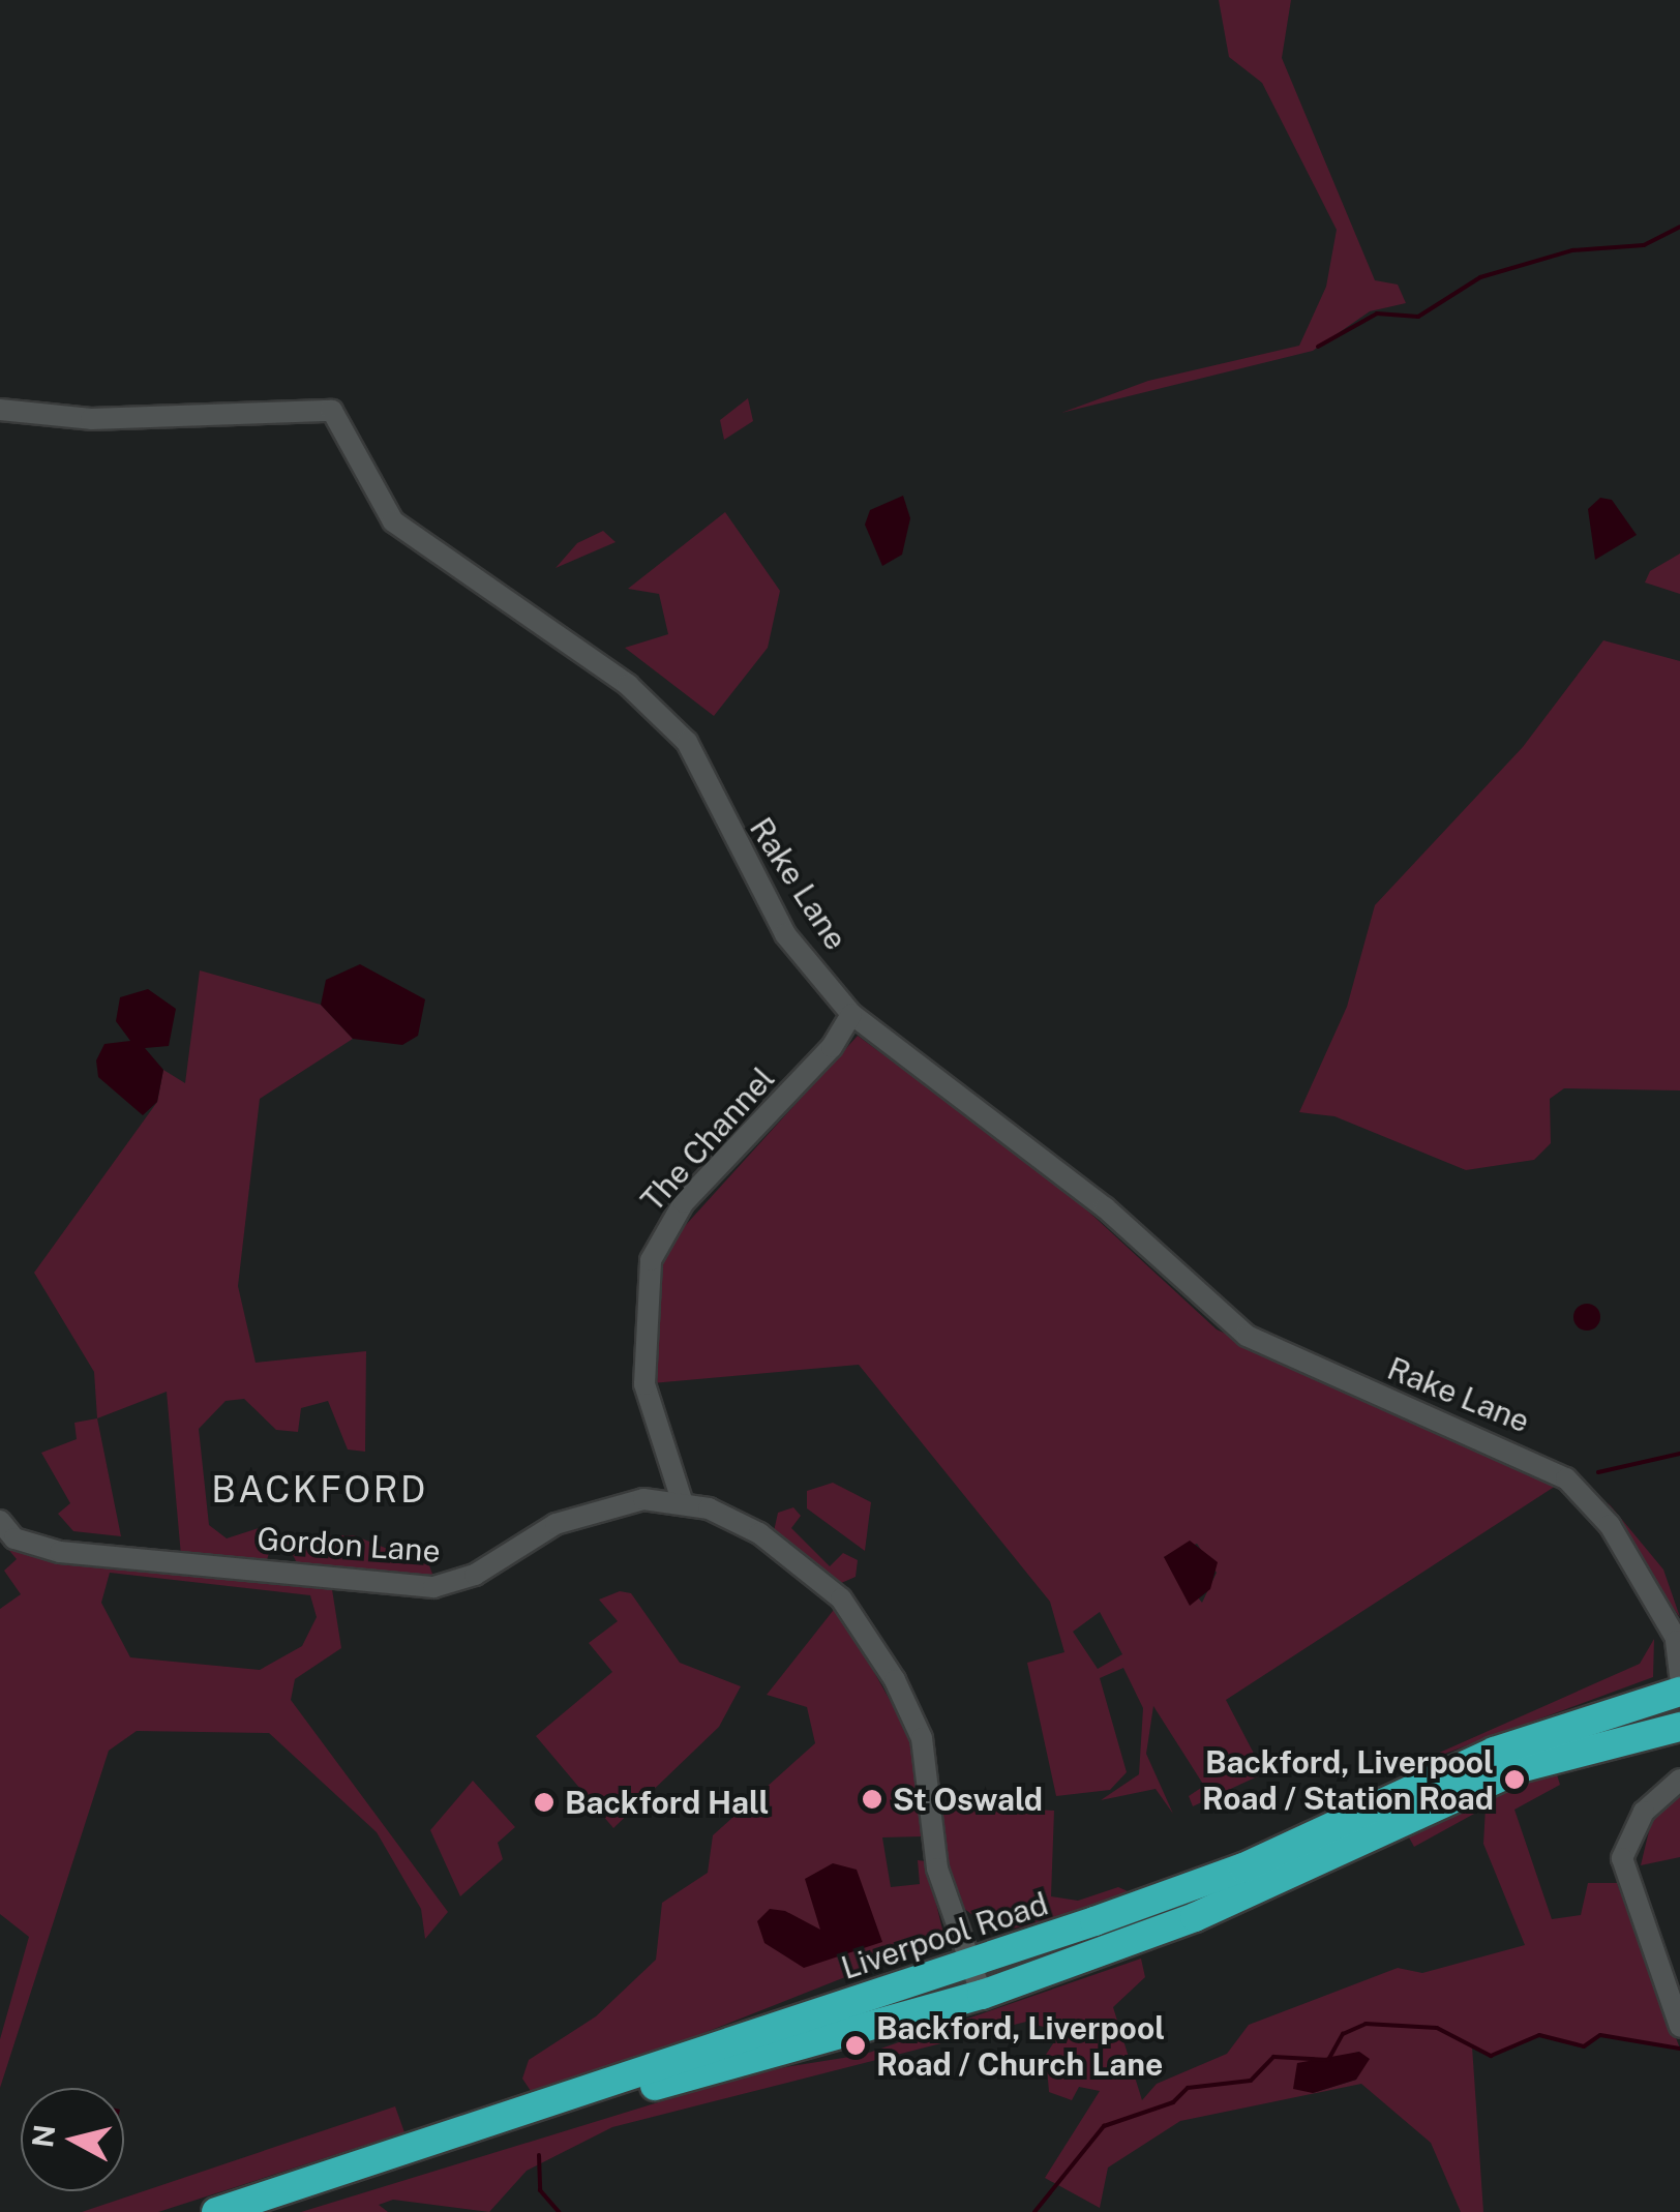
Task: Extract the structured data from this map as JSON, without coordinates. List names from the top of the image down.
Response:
{
  "streets": {
    "highway": ["Liverpool Road"],
    "street": ["Rake Lane", "The Channel", "Gordon Lane"]
  },
  "crossings": [
    ["Rake Lane", "The Channel"],
    ["The Channel", "Gordon Lane"]
  ],
  "districts": ["BACKFORD"],
  "places": [
    "Backford, Liverpool Road / Station Road",
    "St Oswald",
    "Backford Hall",
    "Backford, Liverpool Road / Church Lane"
  ],
  "north": "left"
}
